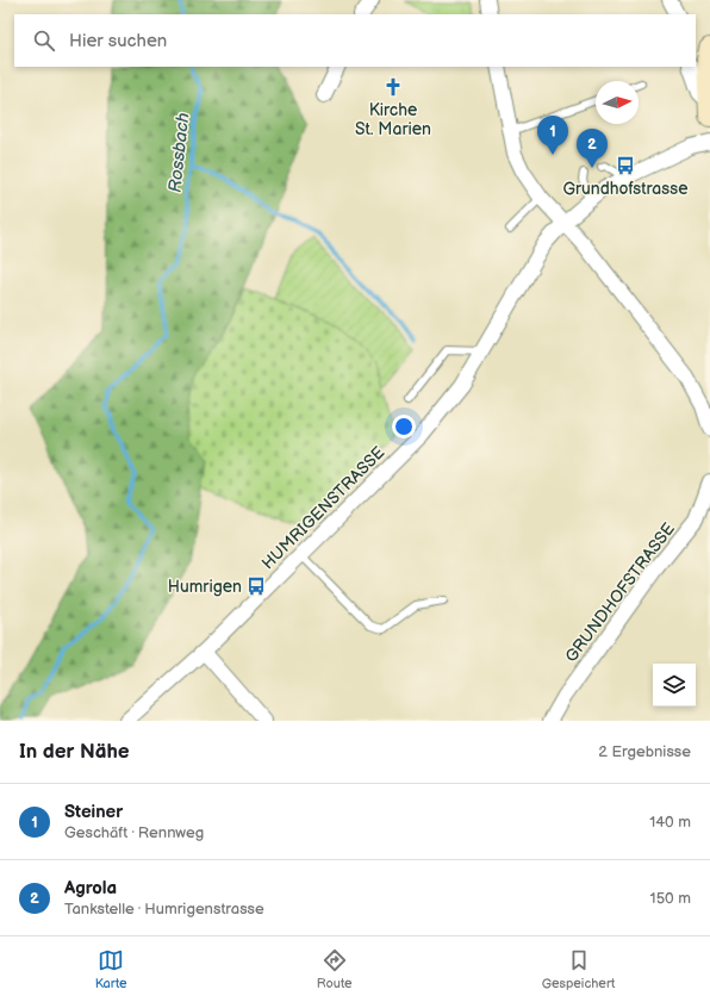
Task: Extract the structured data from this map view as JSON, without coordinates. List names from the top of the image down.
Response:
{
  "streets": {
    "street": ["HUMRIGENSTRASSE", "GRUNDHOFSTRASSE"]
  },
  "water": ["Rossbach"],
  "places": {
    "church": ["Kirche St. Marien"],
    "bus stop": ["Grundhofstrasse", "Humrigen"]
  },
  "north": "right",
  "page": {
    "search": "Hier suchen",
    "pins": ["1", "2"],
    "heading": ["In der Nähe", "2 Ergebnisse"],
    "list": [
      {
        "mark": "1",
        "name": "Steiner",
        "note": "Geschäft · Rennweg",
        "value": "140 m"
      },
      {
        "mark": "2",
        "name": "Agrola",
        "note": "Tankstelle · Humrigenstrasse",
        "value": "150 m"
      }
    ],
    "nav": ["Karte", "Route", "Gespeichert"]
  }
}
